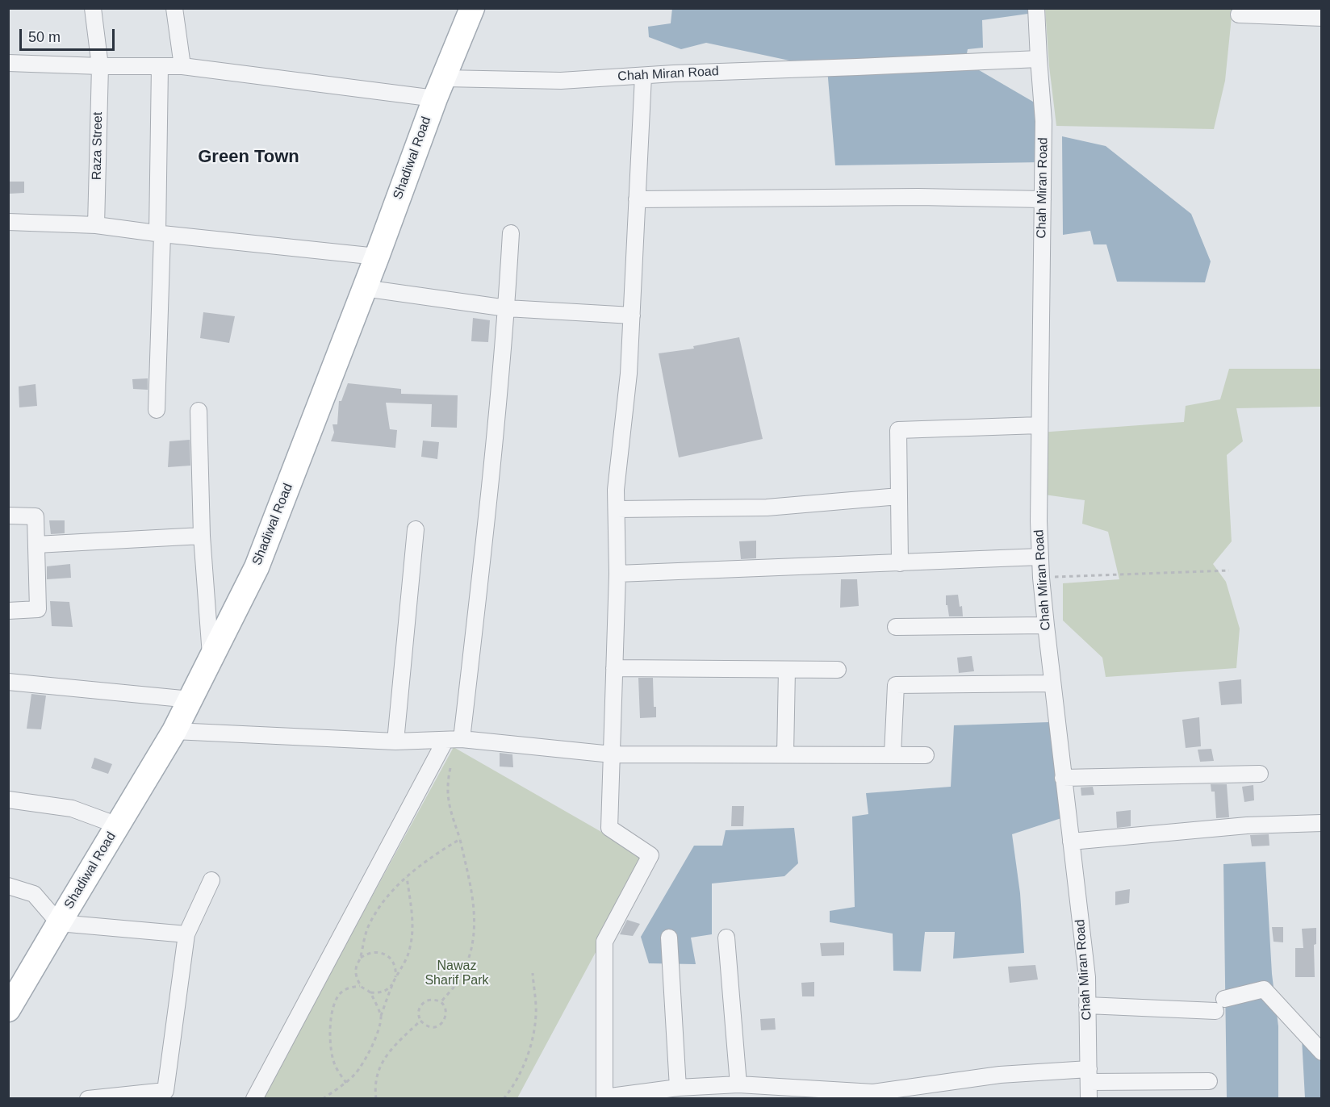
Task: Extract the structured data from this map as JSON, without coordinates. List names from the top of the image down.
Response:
{
  "streets": {
    "main road": ["Shadiwal Road"],
    "street": ["Chah Miran Road", "Raza Street"]
  },
  "crossings": [
    ["Chah Miran Road", "Raza Street"],
    ["Chah Miran Road", "Shadiwal Road"]
  ],
  "districts": ["Green Town"],
  "parks": ["Nawaz Sharif Park"],
  "scale_bar": "50 m"
}
